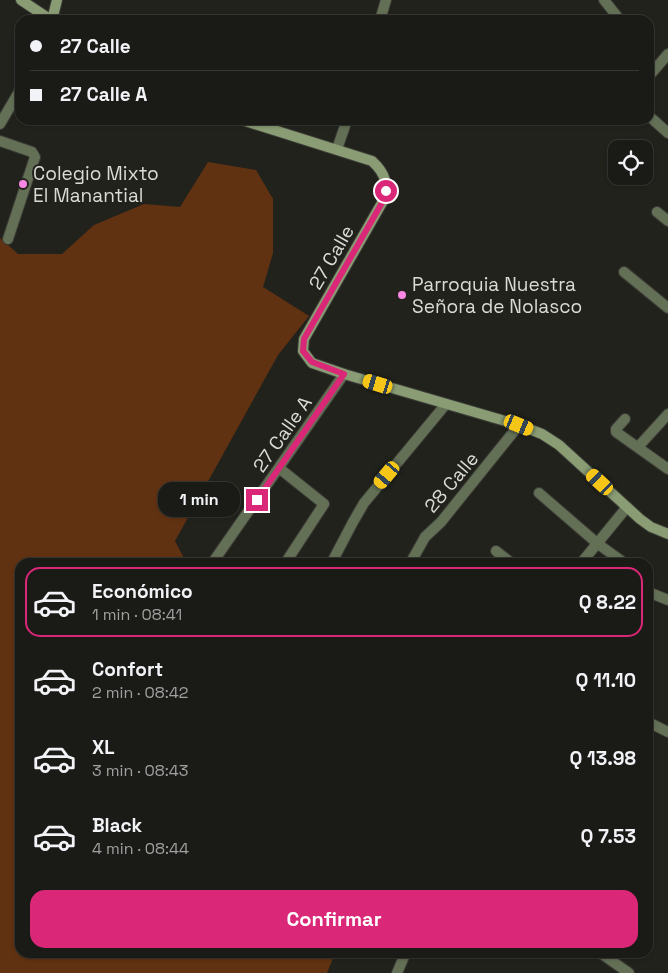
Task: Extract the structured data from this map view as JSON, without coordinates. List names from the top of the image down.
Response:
{
  "streets": {
    "street": ["27 Calle", "27 Calle A", "28 Calle"]
  },
  "crossings": [
    ["27 Calle", "27 Calle A"]
  ],
  "places": ["Colegio Mixto El Manantial", "Parroquia Nuestra Señora de Nolasco"],
  "page": {
    "banner": ["27 Calle", "27 Calle A"],
    "bubble": "1 min",
    "list": [
      {
        "name": "Económico",
        "note": "1 min · 08:41",
        "value": "Q 8.22"
      },
      {
        "name": "Confort",
        "note": "2 min · 08:42",
        "value": "Q 11.10"
      },
      {
        "name": "XL",
        "note": "3 min · 08:43",
        "value": "Q 13.98"
      },
      {
        "name": "Black",
        "note": "4 min · 08:44",
        "value": "Q 7.53"
      }
    ],
    "buttons": "Confirmar"
  }
}
